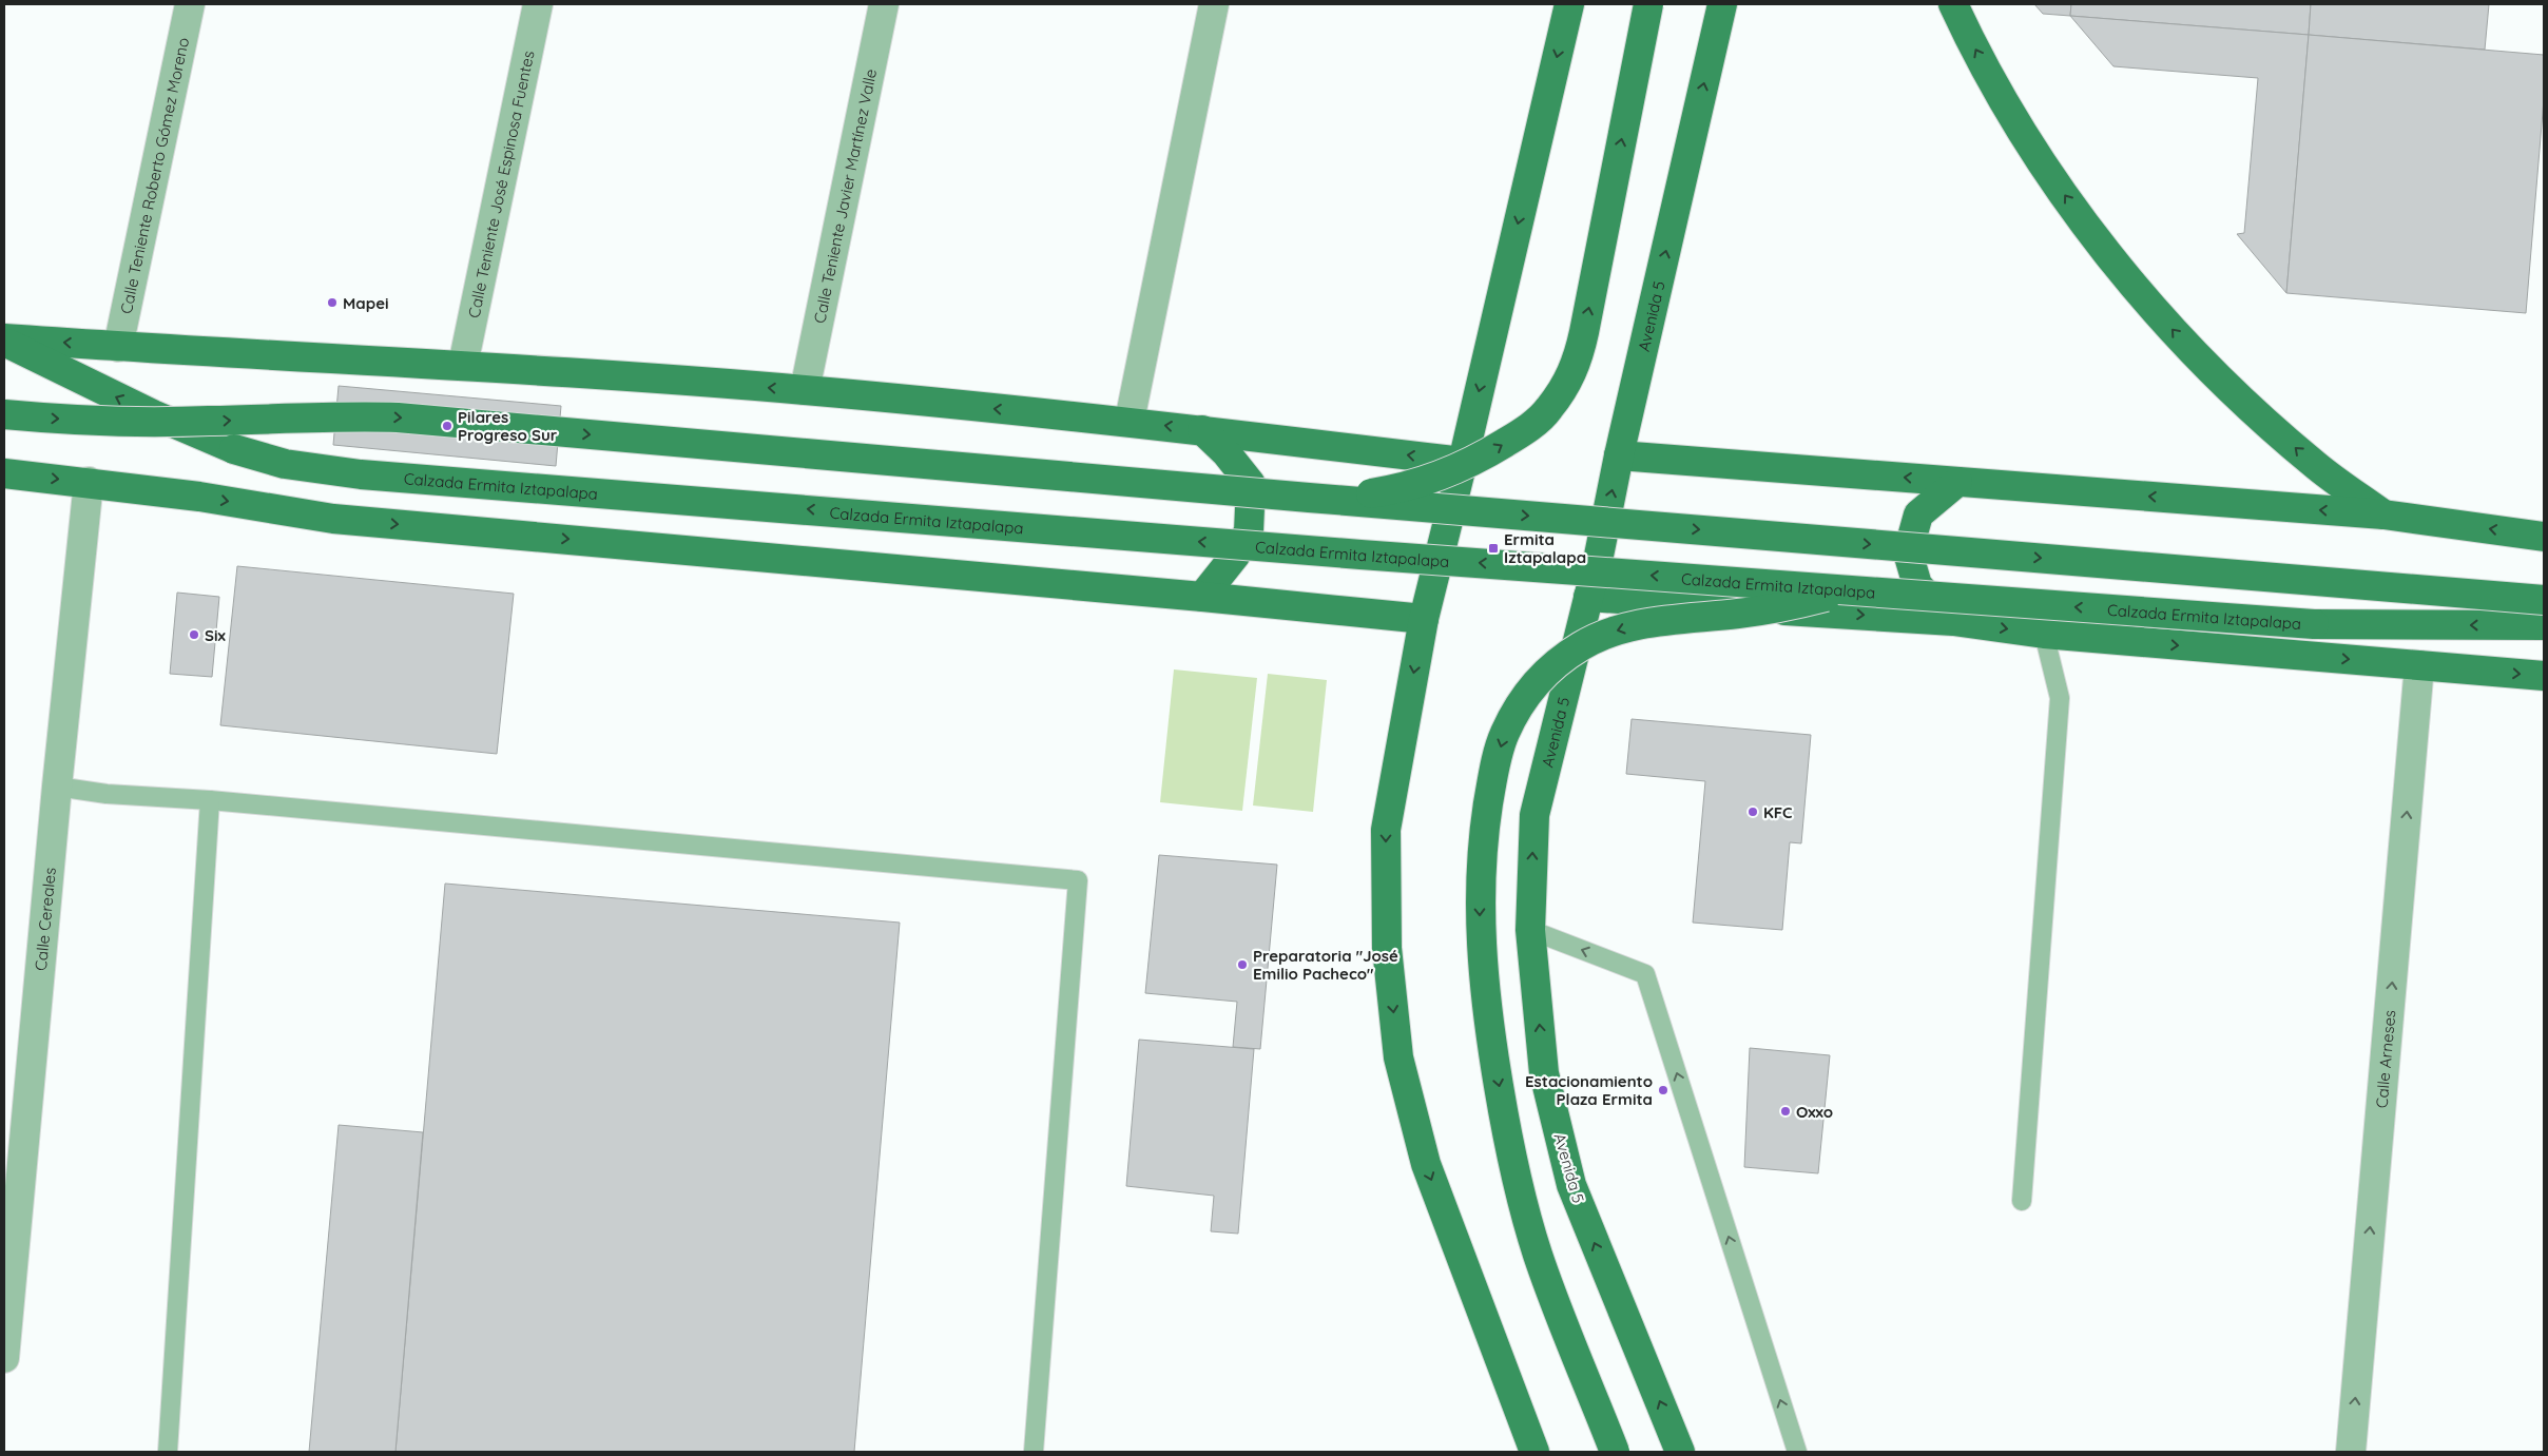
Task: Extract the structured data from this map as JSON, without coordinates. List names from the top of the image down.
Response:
{
  "streets": {
    "main road": ["Avenida 5", "Calzada Ermita Iztapalapa"],
    "street": [
      "Calle Teniente Roberto Gómez Moreno",
      "Calle Teniente José Espinosa Fuentes",
      "Calle Teniente Javier Martínez Valle",
      "Calle Cereales",
      "Calle Arneses"
    ]
  },
  "crossings": [
    ["Calle Teniente Roberto Gómez Moreno", "Calzada Ermita Iztapalapa"],
    ["Calle Teniente José Espinosa Fuentes", "Calzada Ermita Iztapalapa"],
    ["Calle Teniente Javier Martínez Valle", "Calzada Ermita Iztapalapa"],
    ["Avenida 5", "Calzada Ermita Iztapalapa"],
    ["Calzada Ermita Iztapalapa", "Calle Arneses"]
  ],
  "one_way": ["Calle Arneses"],
  "places": {
    "other": [
      "Mapei",
      "Pilares Progreso Sur",
      "Six",
      "KFC",
      "Preparatoria \"José Emilio Pacheco\"",
      "Estacionamiento Plaza Ermita",
      "Oxxo"
    ],
    "transit": ["Ermita Iztapalapa"]
  }
}
